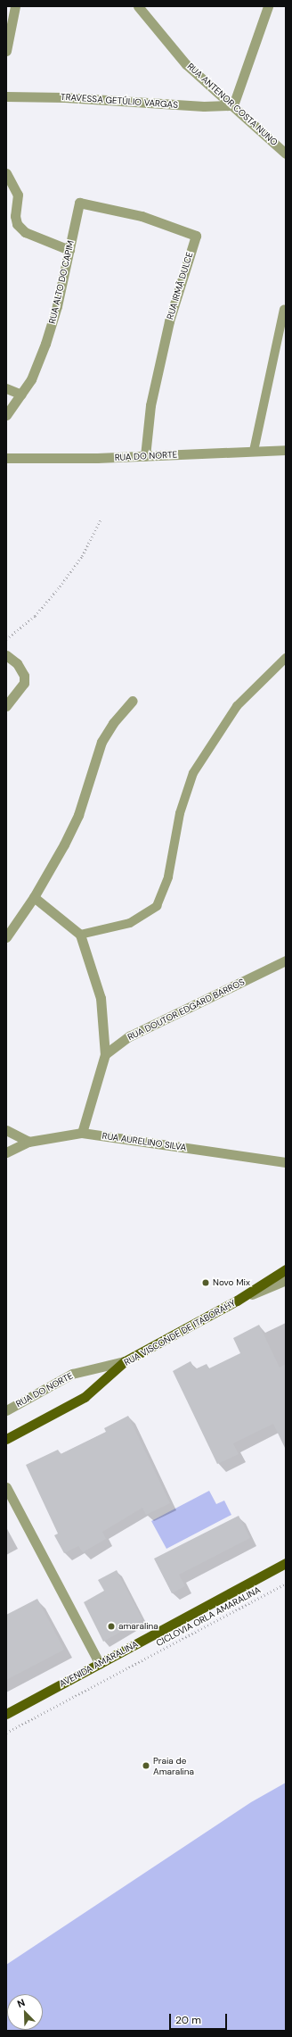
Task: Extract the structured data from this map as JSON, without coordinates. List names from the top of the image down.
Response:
{
  "streets": {
    "main road": ["RUA VISCONDE DE ITABORAHY", "AVENIDA AMARALINA"],
    "street": [
      "TRAVESSA GETÚLIO VARGAS",
      "RUA ANTENOR COSTA NUNO",
      "RUA ALTO DO CAPIM",
      "RUA IRMÃ DULCE",
      "RUA DO NORTE",
      "RUA DOUTOR EDGARD BARROS",
      "RUA AURELINO SILVA"
    ],
    "path": ["CICLOVIA ORLA AMARALINA"]
  },
  "crossings": [
    ["TRAVESSA GETÚLIO VARGAS", "RUA ANTENOR COSTA NUNO"],
    ["RUA ALTO DO CAPIM", "RUA IRMÃ DULCE"],
    ["RUA IRMÃ DULCE", "RUA DO NORTE"],
    ["RUA DO NORTE", "RUA VISCONDE DE ITABORAHY"]
  ],
  "places": ["Novo Mix", "amaralina", "Praia de Amaralina"],
  "scale_bar": "20 m",
  "north": "top left"
}
